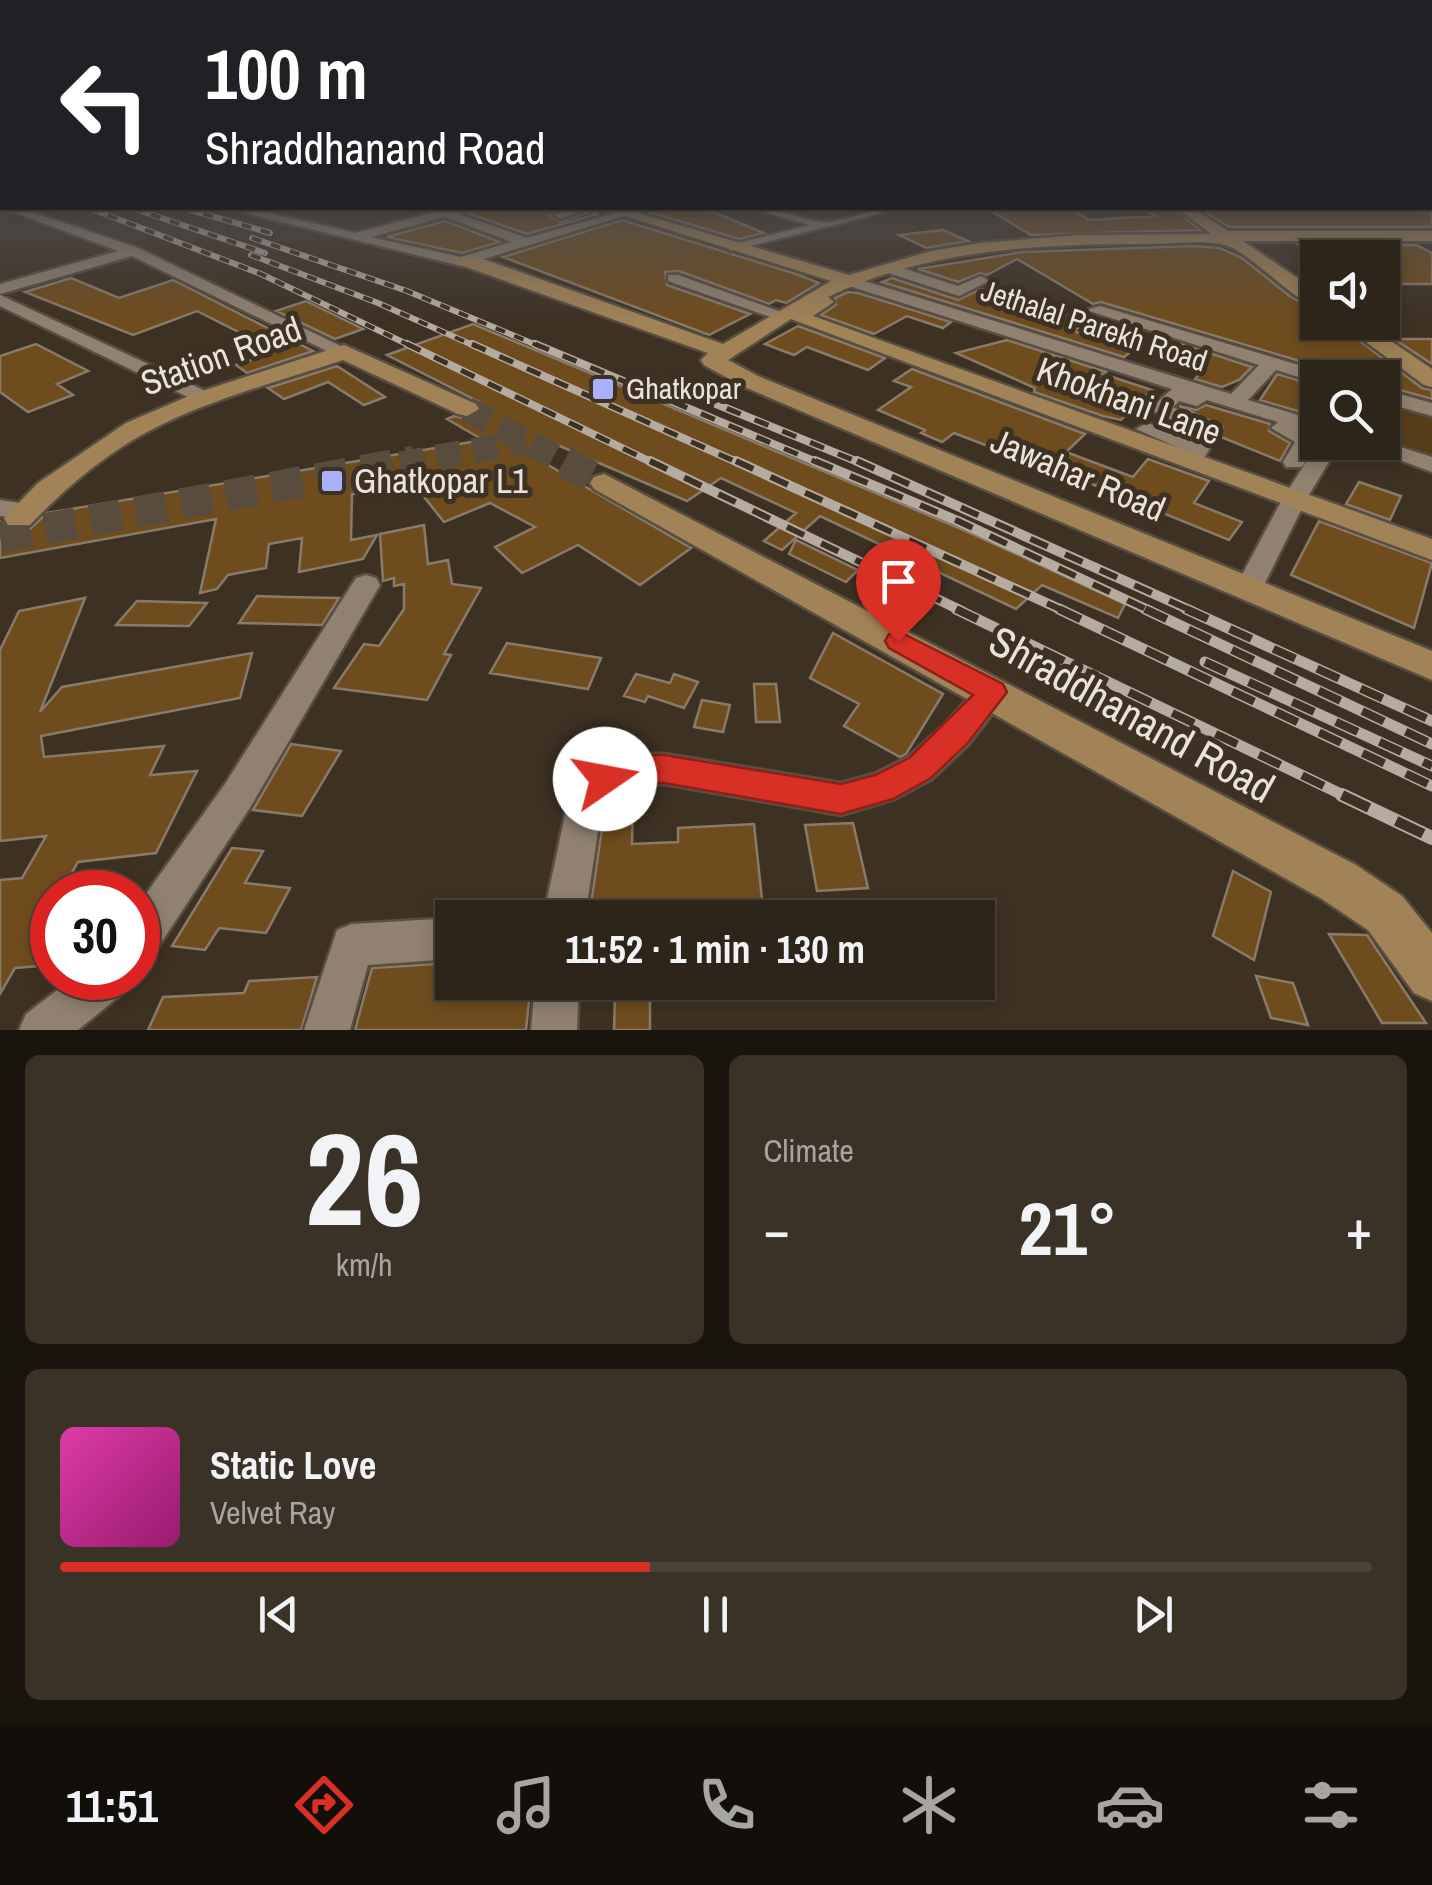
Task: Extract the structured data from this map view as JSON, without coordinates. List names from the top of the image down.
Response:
{
  "streets": {
    "street": [
      "Jethalal Parekh Road",
      "Station Road",
      "Khokhani Lane",
      "Jawahar Road",
      "Shraddhanand Road"
    ]
  },
  "places": {
    "transit": ["Ghatkopar", "Ghatkopar L1"]
  },
  "page": {
    "turn": ["100 m", "Shraddhanand Road"],
    "limit": "30",
    "trip": "11:52 · 1 min · 130 m",
    "tile": [
      ["26", "km/h"],
      "Climate"
    ],
    "heat": ["−", "21°", "+"],
    "song": ["Static Love", "Velvet Ray"],
    "tabs": "11:51"
  }
}
